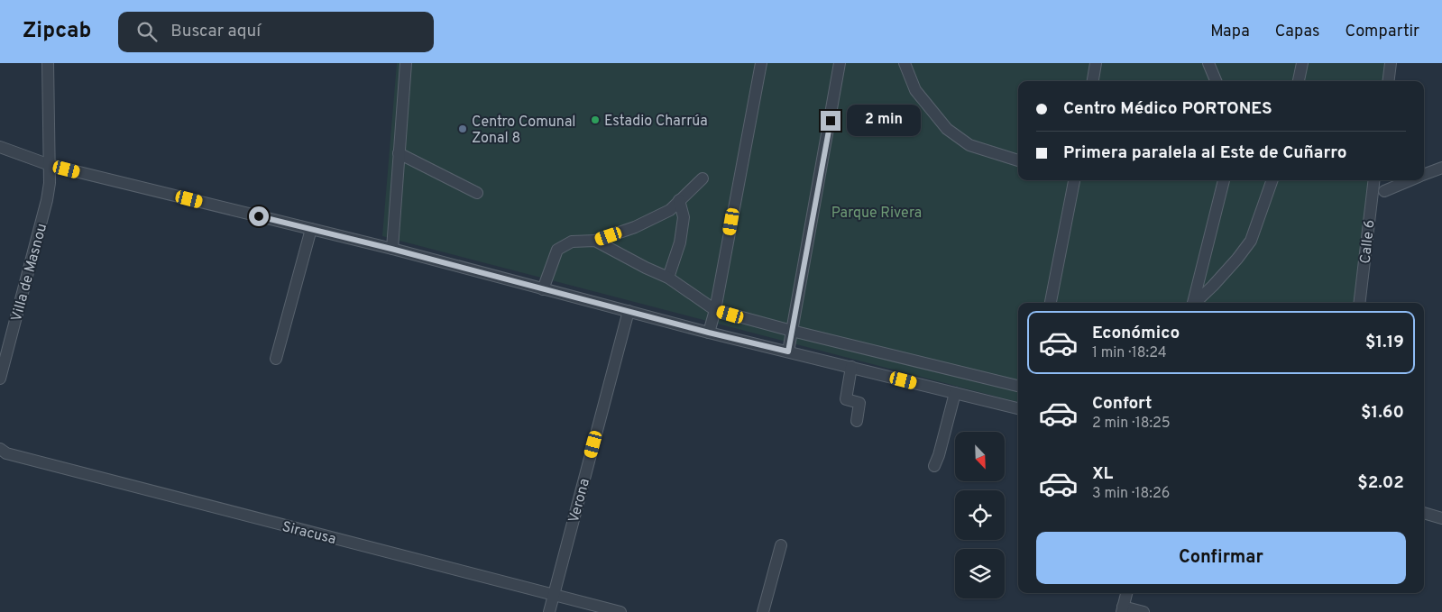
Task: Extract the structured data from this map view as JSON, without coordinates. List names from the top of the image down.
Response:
{
  "streets": {
    "street": [
      "Calle 6",
      "Villa de Masnou",
      "Verona",
      "Siracusa"
    ]
  },
  "crossings": [
    ["Verona", "Siracusa"]
  ],
  "parks": ["Parque Rivera"],
  "places": ["Estadio Charrúa", "Centro Comunal Zonal 8"],
  "north": "bottom right",
  "page": {
    "header": "Zipcab",
    "search": "Buscar aquí",
    "nav": ["Mapa", "Capas", "Compartir"],
    "banner": ["Centro Médico PORTONES", "Primera paralela al Este de Cuñarro"],
    "bubble": "2 min",
    "list": [
      {
        "name": "Económico",
        "note": "1 min · 18:24",
        "value": "$1.19"
      },
      {
        "name": "Confort",
        "note": "2 min · 18:25",
        "value": "$1.60"
      },
      {
        "name": "XL",
        "note": "3 min · 18:26",
        "value": "$2.02"
      }
    ],
    "buttons": "Confirmar"
  }
}
